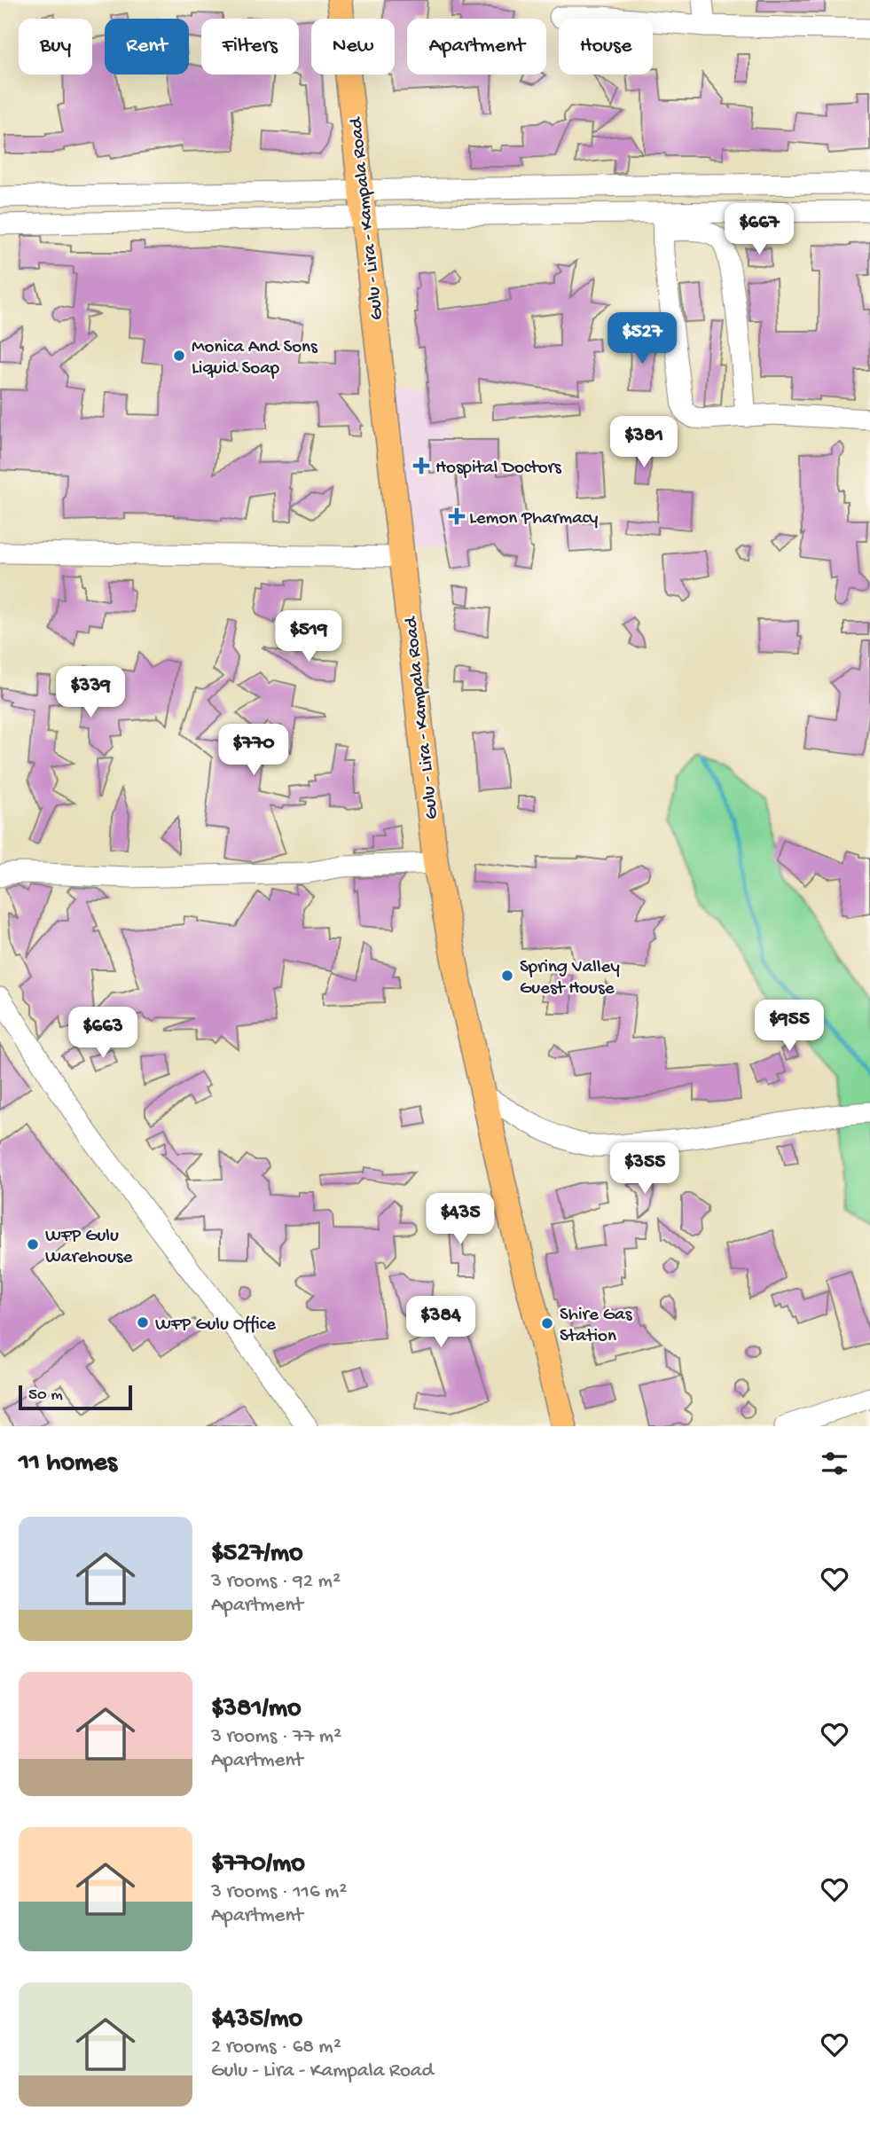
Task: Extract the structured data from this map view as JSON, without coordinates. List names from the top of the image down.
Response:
{
  "streets": {
    "main road": ["Gulu - Lira - Kampala Road"]
  },
  "places": {
    "other": [
      "Monica And Sons Liquid Soap",
      "Spring Valley Guest House",
      "WFP Gulu Warehouse",
      "WFP Gulu Office",
      "Shire Gas Station"
    ],
    "health": ["Hospital Doctors", "Lemon Pharmacy"]
  },
  "scale_bar": "50 m",
  "page": {
    "chip": [
      "Buy",
      "Rent",
      "Filters",
      "New",
      "Apartment",
      "House"
    ],
    "price": [
      "$667",
      "$527",
      "$381",
      "$519",
      "$339",
      "$770",
      "$955",
      "$663",
      "$355",
      "$435",
      "$384"
    ],
    "scale": "50 m",
    "heading": "11 homes",
    "list": [
      {
        "name": "$527/mo",
        "note": "3 rooms · 92 m² · Apartment"
      },
      {
        "name": "$381/mo",
        "note": "3 rooms · 77 m² · Apartment"
      },
      {
        "name": "$770/mo",
        "note": "3 rooms · 116 m² · Apartment"
      },
      {
        "name": "$435/mo",
        "note": "2 rooms · 68 m² · Gulu - Lira - Kampala Road"
      }
    ]
  }
}
